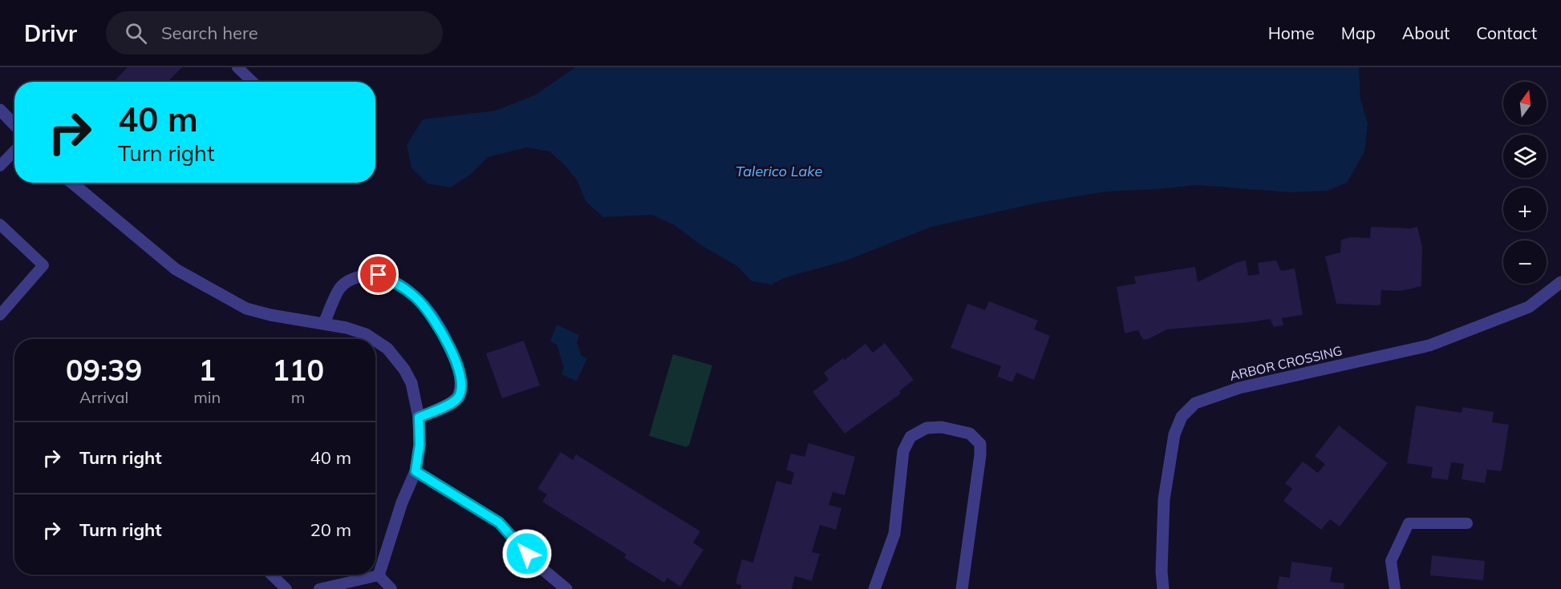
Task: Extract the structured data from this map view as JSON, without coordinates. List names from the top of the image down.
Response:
{
  "streets": {
    "street": ["ARBOR CROSSING"]
  },
  "water": ["Talerico Lake"],
  "north": "top",
  "page": {
    "header": "Drivr",
    "search": "Search here",
    "nav": [
      "Home",
      "Map",
      "About",
      "Contact"
    ],
    "map_buttons": ["+", "−"],
    "turn": ["40 m", "Turn right"],
    "eta": [
      "09:39",
      "Arrival",
      "1",
      "min",
      "110",
      "m"
    ],
    "list": [
      {
        "name": "Turn right",
        "value": "40 m"
      },
      {
        "name": "Turn right",
        "value": "20 m"
      }
    ]
  }
}
